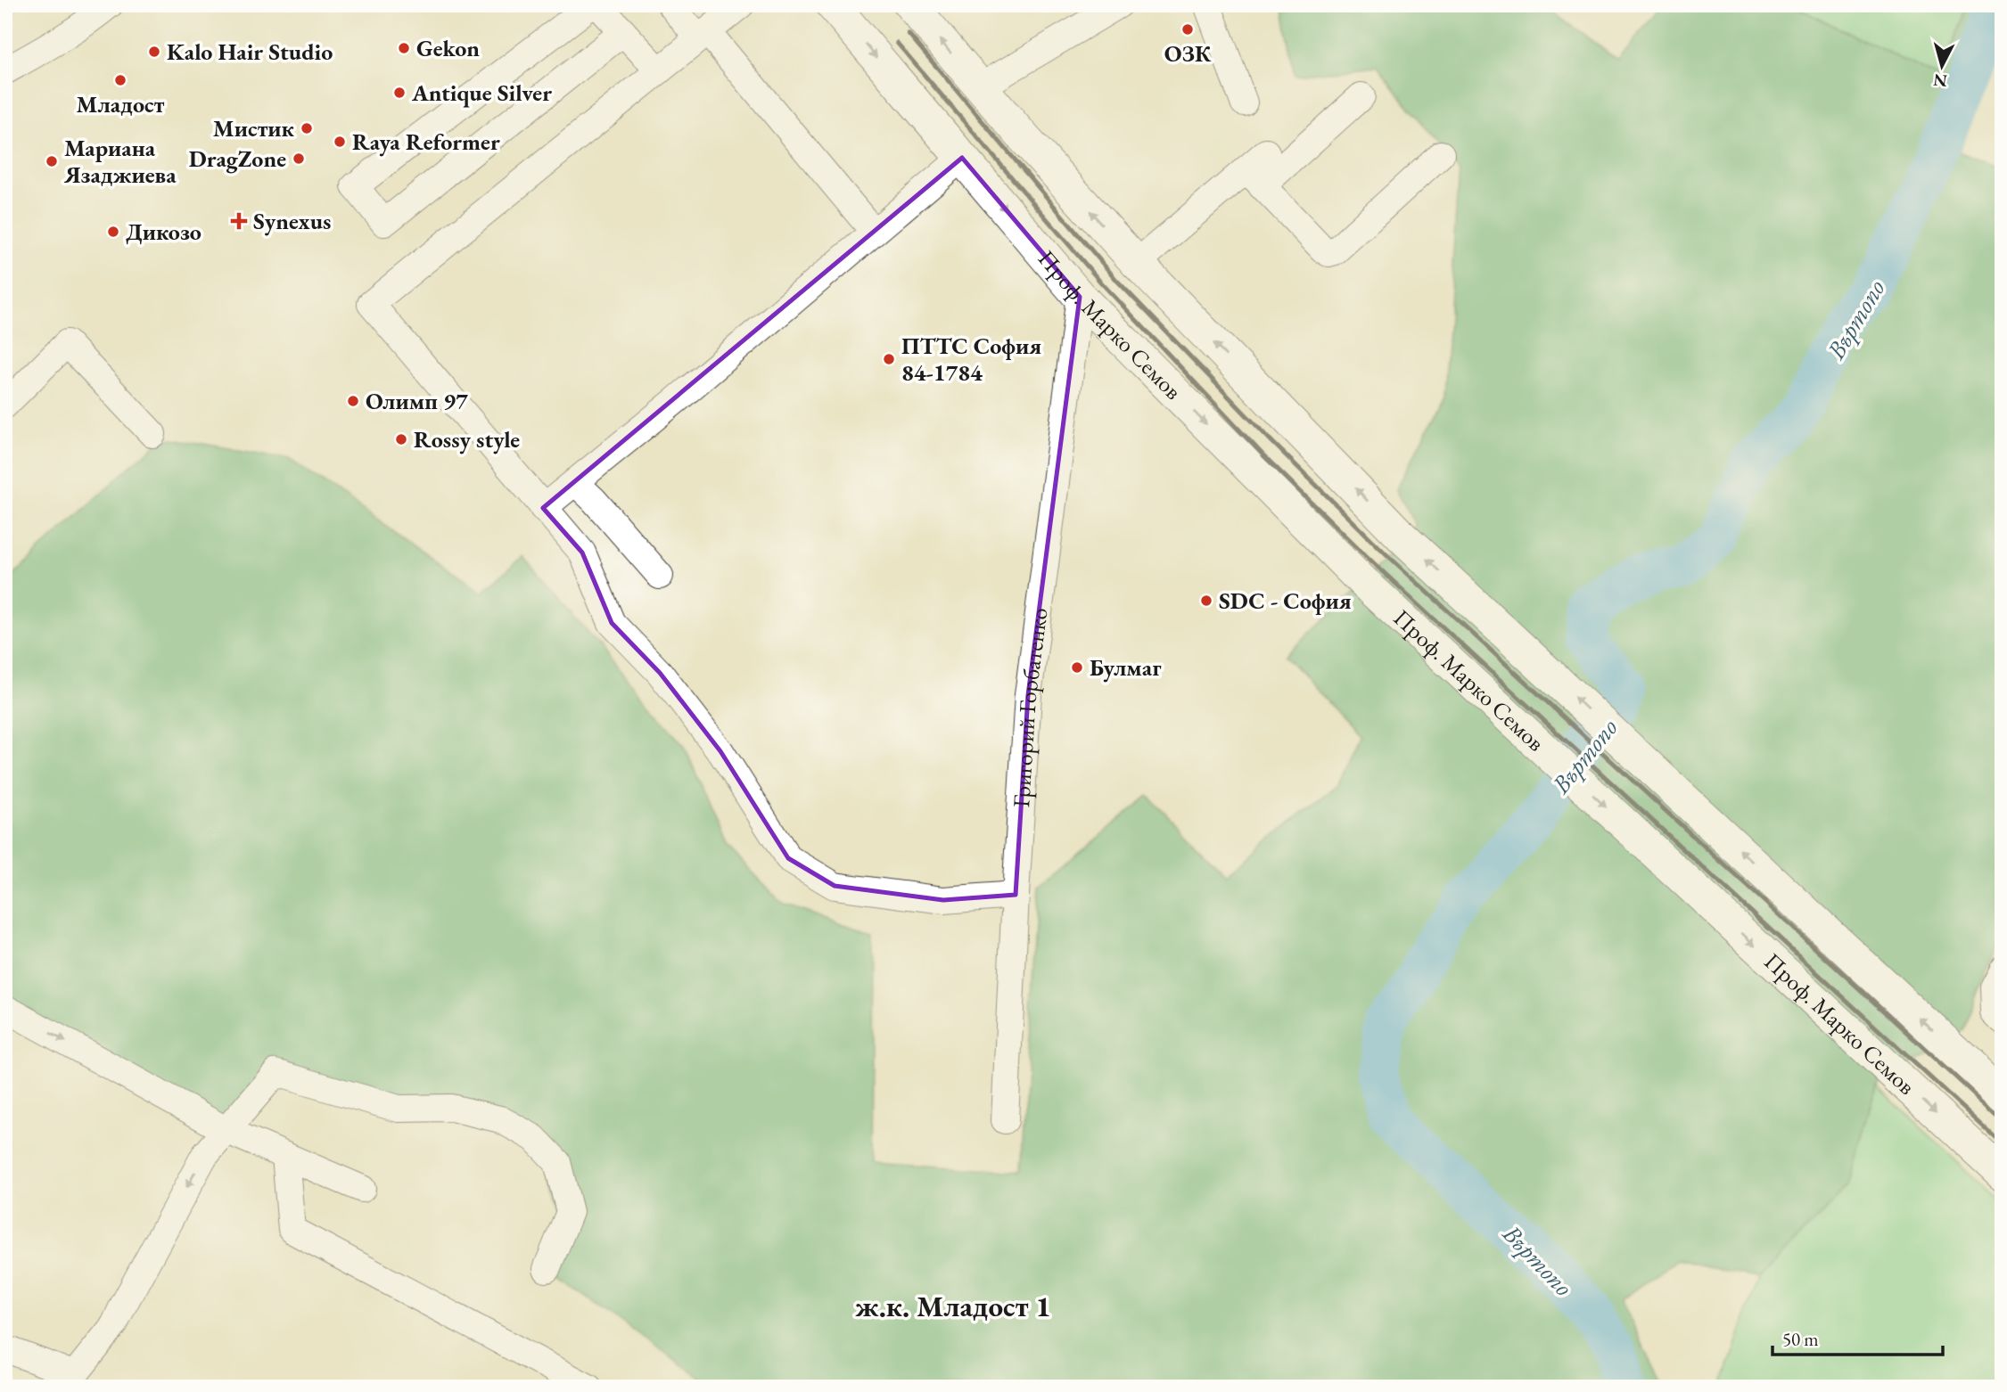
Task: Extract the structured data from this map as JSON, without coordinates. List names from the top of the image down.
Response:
{
  "streets": {
    "main road": ["Проф. Марко Семов"],
    "street": ["Григорий Горбатенко"]
  },
  "crossings": [
    ["Проф. Марко Семов", "Григорий Горбатенко"]
  ],
  "districts": ["ж.к. Младост 1"],
  "water": ["Въртопо"],
  "places": {
    "other": [
      "ОЗК",
      "Gekon",
      "Kalo Hair Studio",
      "Младост",
      "Antique Silver",
      "Мистик",
      "Raya Reformer",
      "DragZone",
      "Мариана Язаджиева",
      "Дикозо",
      "ПТТС София 84-1784",
      "Олимп 97",
      "Rossy style",
      "SDC - София",
      "Булмаг"
    ],
    "health": ["Synexus"]
  },
  "scale_bar": "50 m",
  "north": "bottom"
}
